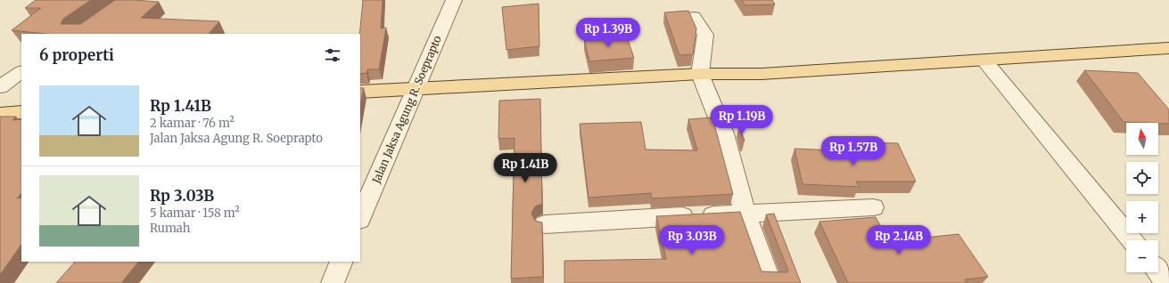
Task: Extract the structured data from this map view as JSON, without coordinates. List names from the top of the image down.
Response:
{
  "streets": {
    "street": ["Jalan Jaksa Agung R. Soeprapto"]
  },
  "north": "top",
  "page": {
    "price": [
      "Rp 1.39B",
      "Rp 1.19B",
      "Rp 1.57B",
      "Rp 1.41B",
      "Rp 3.03B",
      "Rp 2.14B"
    ],
    "heading": "6 properti",
    "list": [
      {
        "name": "Rp 1.41B",
        "note": "2 kamar · 76 m² · Jalan Jaksa Agung R. Soeprapto"
      },
      {
        "name": "Rp 3.03B",
        "note": "5 kamar · 158 m² · Rumah"
      }
    ],
    "map_buttons": ["+", "−"]
  }
}
